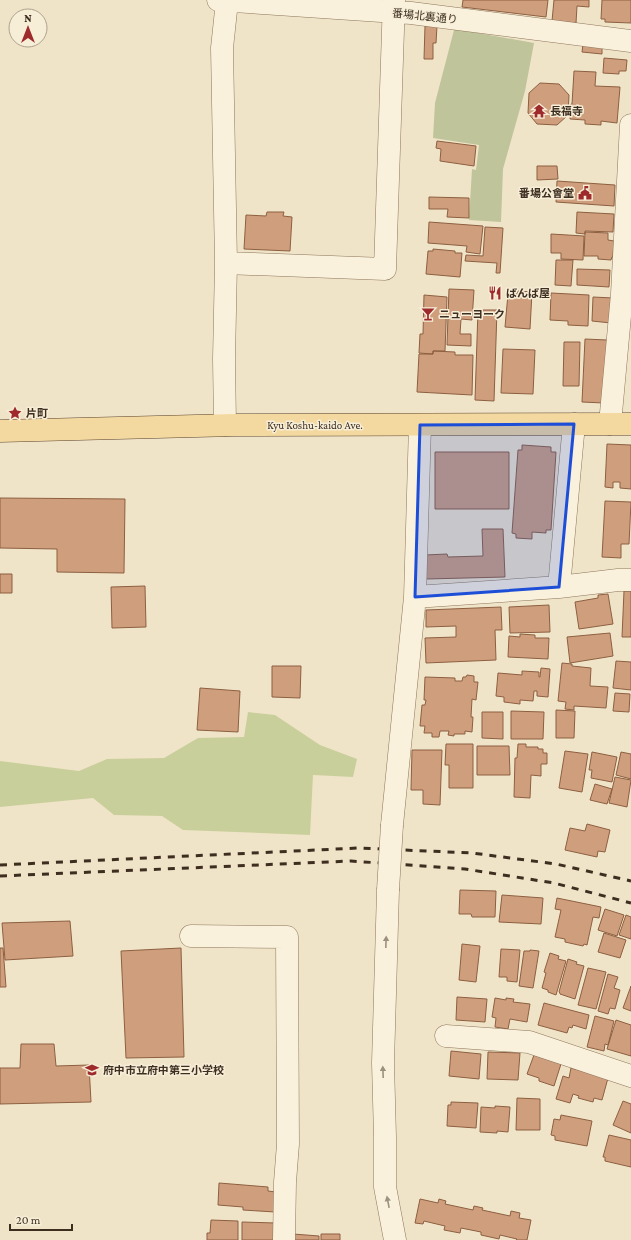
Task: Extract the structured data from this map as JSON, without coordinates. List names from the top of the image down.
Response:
{
  "streets": {
    "main road": ["Kyu Koshu-kaido Ave."],
    "street": ["番場北裏通り"]
  },
  "places": {
    "temple": ["長福寺"],
    "public building": ["番場公會堂"],
    "restaurant": ["ばんば屋"],
    "bar": ["ニューヨーク"],
    "place": ["片町"],
    "school or university": ["府中市立府中第三小学校"]
  },
  "scale_bar": "20 m",
  "north": "top"
}
